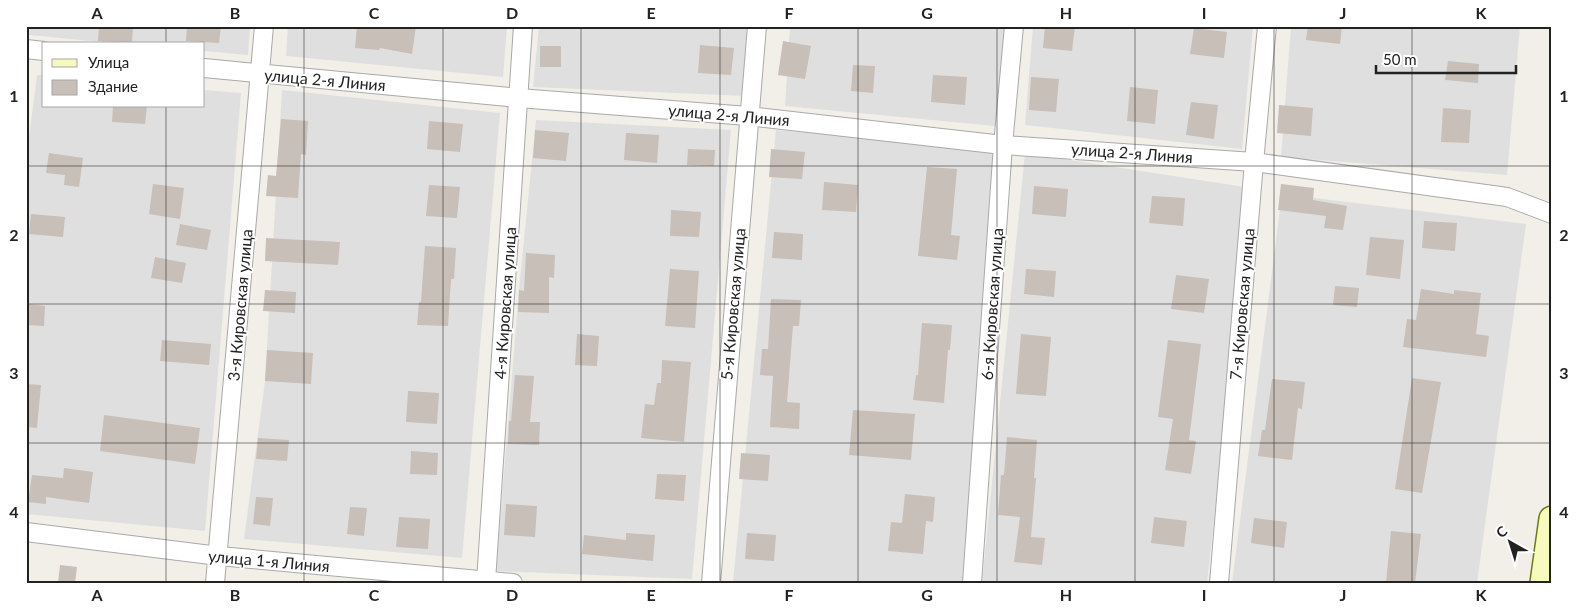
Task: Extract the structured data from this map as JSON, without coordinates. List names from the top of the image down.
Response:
{
  "streets": {
    "street": [
      "улица 2-я Линия",
      "4-я Кировская улица",
      "5-я Кировская улица",
      "6-я Кировская улица",
      "7-я Кировская улица",
      "3-я Кировская улица",
      "улица 1-я Линия"
    ]
  },
  "crossings": [
    ["улица 2-я Линия", "4-я Кировская улица"],
    ["улица 2-я Линия", "5-я Кировская улица"],
    ["улица 2-я Линия", "6-я Кировская улица"],
    ["улица 2-я Линия", "7-я Кировская улица"],
    ["улица 2-я Линия", "3-я Кировская улица"],
    ["4-я Кировская улица", "улица 1-я Линия"],
    ["3-я Кировская улица", "улица 1-я Линия"]
  ],
  "legend": ["Улица", "Здание"],
  "scale_bar": "50 m",
  "north": "top left",
  "grid": {
    "columns": [
      "A",
      "B",
      "C",
      "D",
      "E",
      "F",
      "G",
      "H",
      "I",
      "J",
      "K"
    ],
    "rows": [
      "1",
      "2",
      "3",
      "4"
    ]
  }
}
